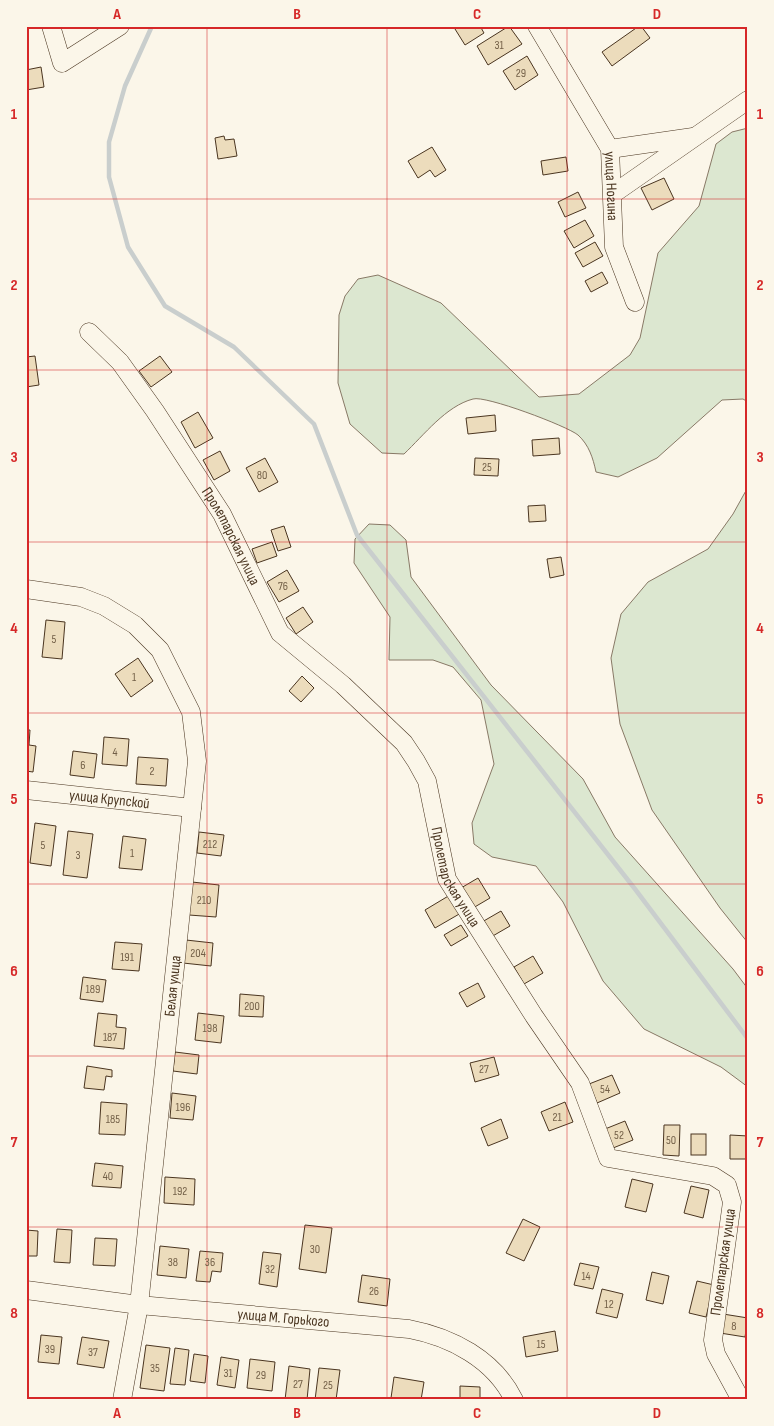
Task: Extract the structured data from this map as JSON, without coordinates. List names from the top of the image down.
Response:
{
  "streets": {
    "street": [
      "улица Ногина",
      "Пролетарская улица",
      "улица Крупской",
      "Белая улица",
      "улица М. Горького"
    ]
  },
  "crossings": [
    ["улица Крупской", "Белая улица"],
    ["Белая улица", "улица М. Горького"]
  ],
  "house_numbers": [
    "31",
    "29",
    "25",
    "80",
    "76",
    "5",
    "1",
    "4",
    "6",
    "2",
    "212",
    "5",
    "1",
    "3",
    "210",
    "204",
    "191",
    "189",
    "200",
    "198",
    "187",
    "27",
    "54",
    "196",
    "21",
    "185",
    "52",
    "50",
    "40",
    "192",
    "30",
    "38",
    "36",
    "32",
    "14",
    "26",
    "12",
    "8",
    "15",
    "39",
    "37",
    "35",
    "31",
    "29",
    "27",
    "25"
  ],
  "grid": {
    "columns": [
      "A",
      "B",
      "C",
      "D"
    ],
    "rows": [
      "1",
      "2",
      "3",
      "4",
      "5",
      "6",
      "7",
      "8"
    ]
  }
}
